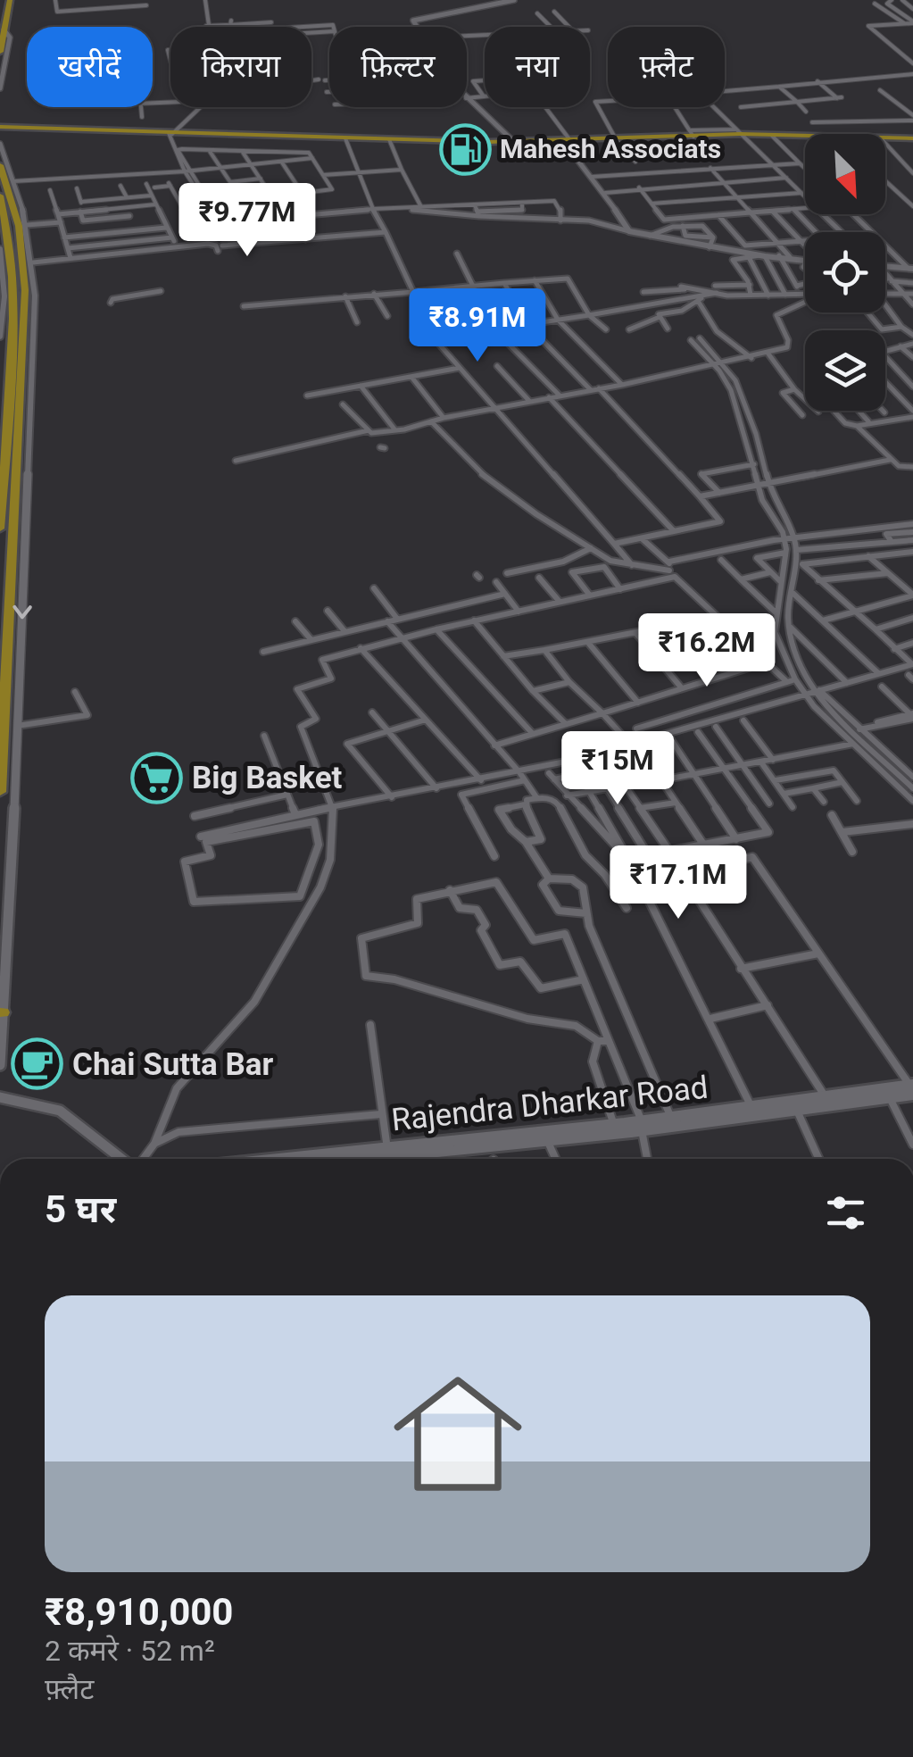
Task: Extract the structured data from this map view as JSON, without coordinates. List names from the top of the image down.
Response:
{
  "streets": {
    "main road": ["Rajendra Dharkar Road"]
  },
  "places": {
    "fuel station": ["Mahesh Associats"],
    "supermarket": ["Big Basket"],
    "cafe": ["Chai Sutta Bar"]
  },
  "north": "bottom right",
  "page": {
    "chip": [
      "खरीदें",
      "किराया",
      "फ़िल्टर",
      "नया",
      "फ़्लैट"
    ],
    "price": [
      "₹9.77M",
      "₹8.91M",
      "₹16.2M",
      "₹15M",
      "₹17.1M"
    ],
    "heading": "5 घर",
    "list": [
      {
        "name": "₹8,910,000",
        "note": "2 कमरे · 52 m² · फ़्लैट"
      }
    ]
  }
}
